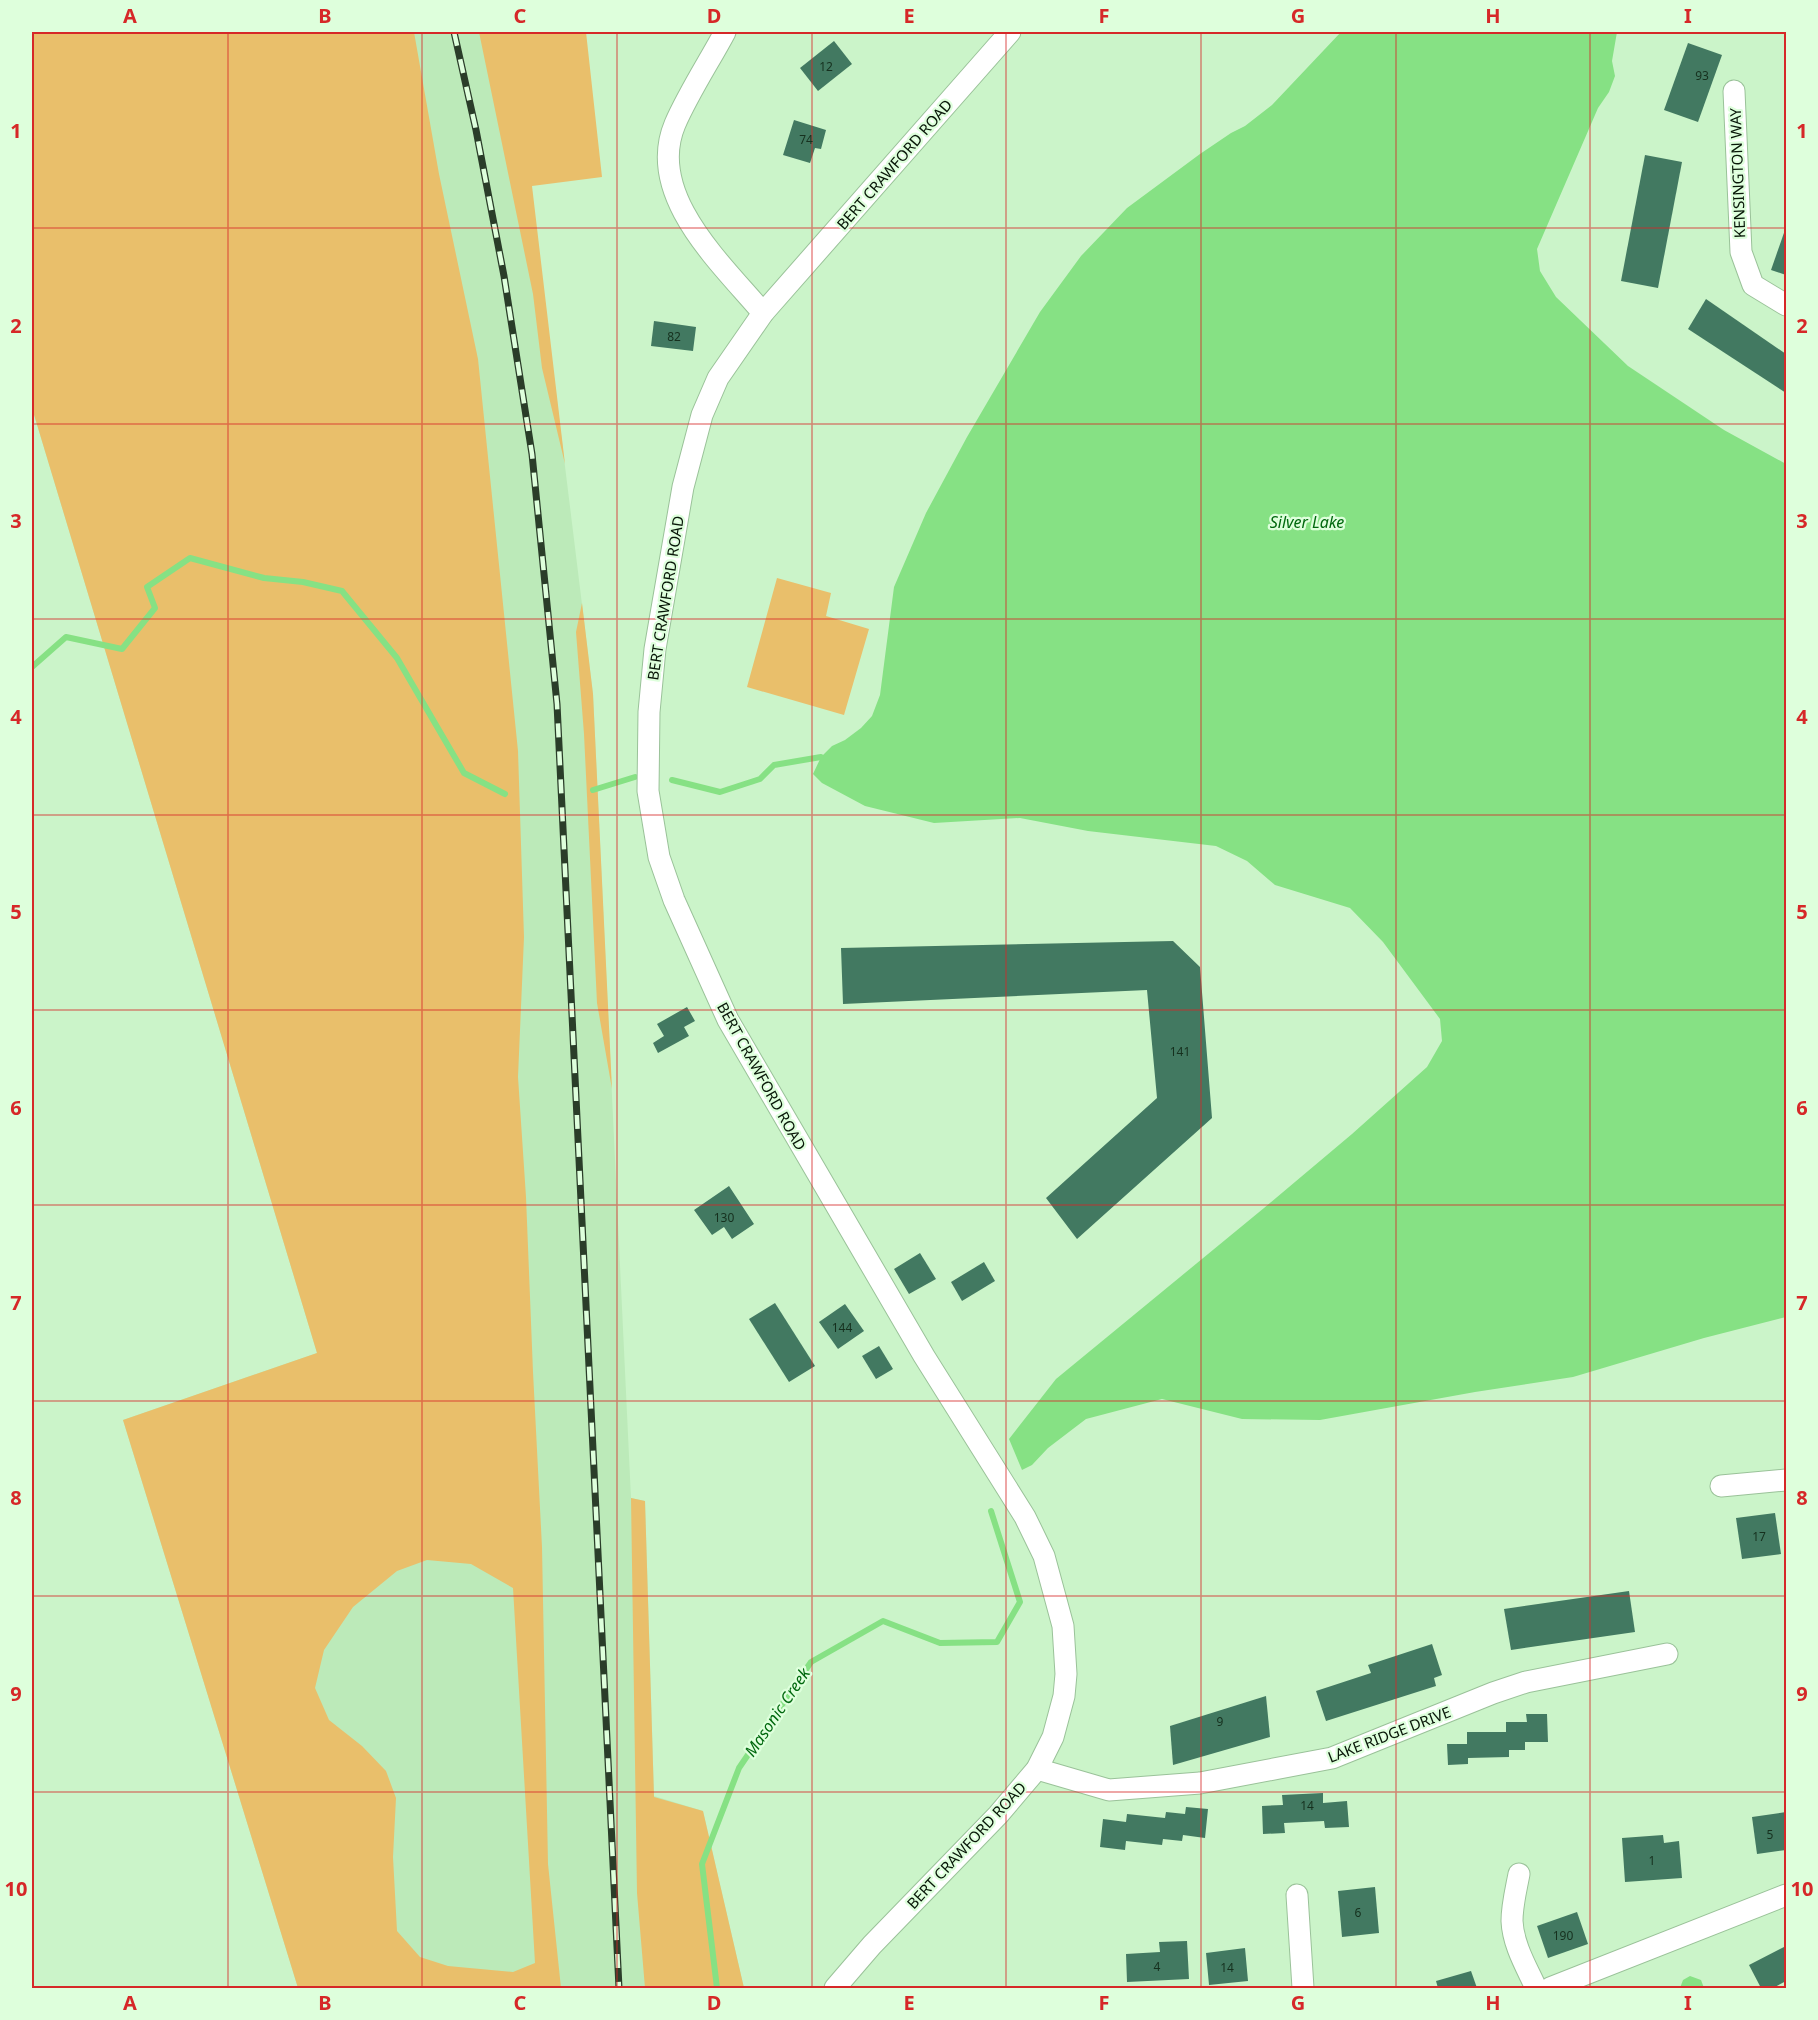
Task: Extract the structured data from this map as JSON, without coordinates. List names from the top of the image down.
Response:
{
  "streets": {
    "street": ["BERT CRAWFORD ROAD", "KENSINGTON WAY", "LAKE RIDGE DRIVE"]
  },
  "crossings": [
    ["BERT CRAWFORD ROAD", "LAKE RIDGE DRIVE"]
  ],
  "water": ["Silver Lake", "Masonic Creek"],
  "house_numbers": [
    "12",
    "93",
    "74",
    "82",
    "141",
    "130",
    "144",
    "17",
    "9",
    "14",
    "5",
    "1",
    "6",
    "190",
    "4",
    "14"
  ],
  "grid": {
    "columns": [
      "A",
      "B",
      "C",
      "D",
      "E",
      "F",
      "G",
      "H",
      "I"
    ],
    "rows": [
      "1",
      "2",
      "3",
      "4",
      "5",
      "6",
      "7",
      "8",
      "9",
      "10"
    ]
  }
}
